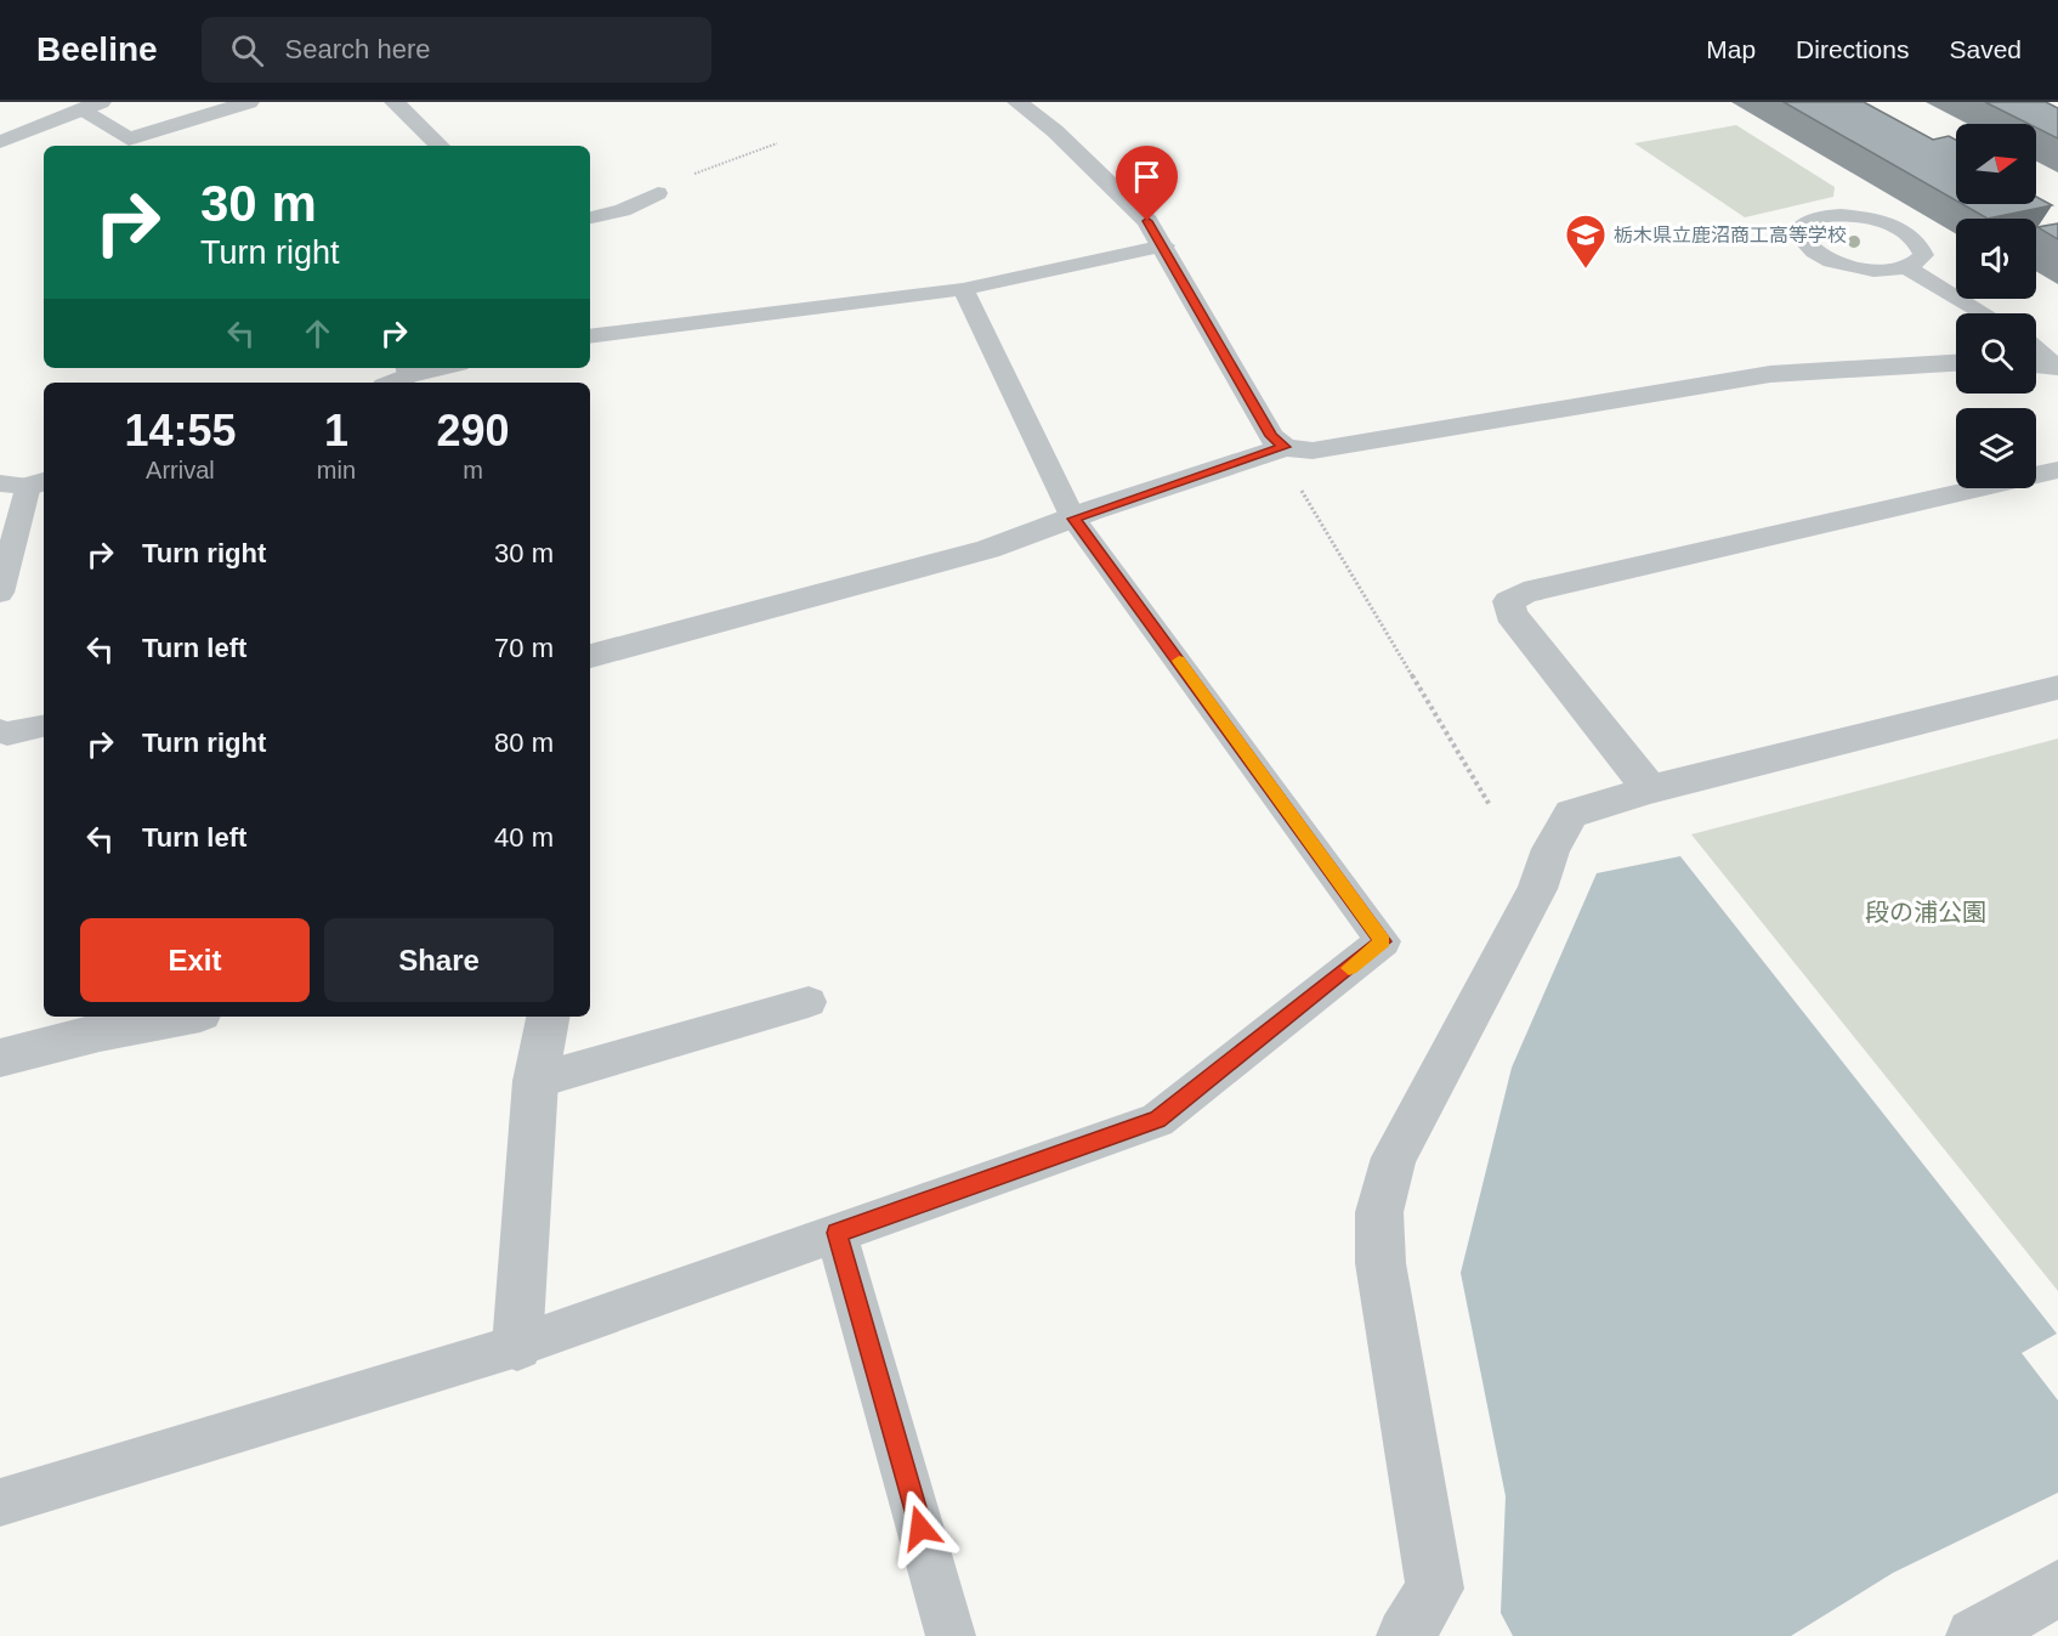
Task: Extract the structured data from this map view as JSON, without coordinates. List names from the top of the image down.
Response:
{
  "parks": ["段の浦公園"],
  "places": {
    "school or university": ["栃木県立鹿沼商工高等学校"]
  },
  "north": "right",
  "page": {
    "header": "Beeline",
    "search": "Search here",
    "nav": ["Map", "Directions", "Saved"],
    "turn": ["30 m", "Turn right"],
    "eta": [
      "14:55",
      "Arrival",
      "1",
      "min",
      "290",
      "m"
    ],
    "list": [
      {
        "name": "Turn right",
        "value": "30 m"
      },
      {
        "name": "Turn left",
        "value": "70 m"
      },
      {
        "name": "Turn right",
        "value": "80 m"
      },
      {
        "name": "Turn left",
        "value": "40 m"
      }
    ],
    "buttons": ["Exit", "Share"]
  }
}
